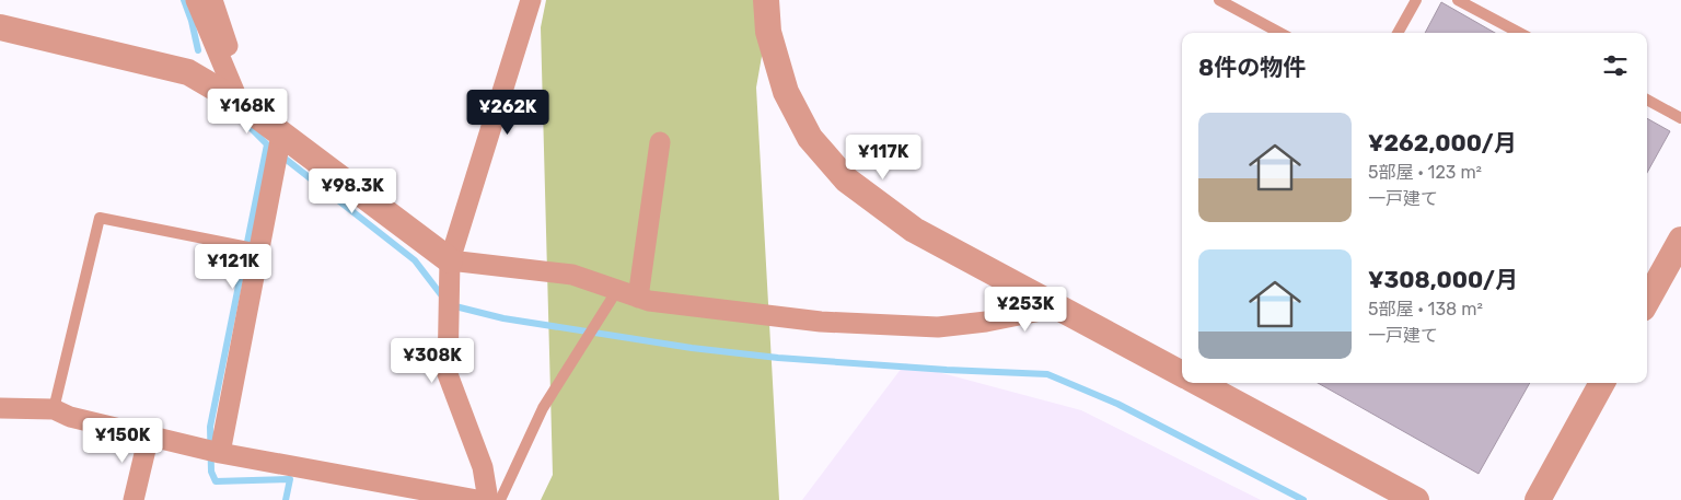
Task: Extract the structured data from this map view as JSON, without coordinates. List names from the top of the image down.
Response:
{
  "page": {
    "heading": "8件の物件",
    "price": [
      "¥168K",
      "¥262K",
      "¥117K",
      "¥98.3K",
      "¥121K",
      "¥253K",
      "¥308K",
      "¥150K"
    ],
    "list": [
      {
        "name": "¥262,000/月",
        "note": "5部屋 · 123 m² · 一戸建て"
      },
      {
        "name": "¥308,000/月",
        "note": "5部屋 · 138 m² · 一戸建て"
      }
    ]
  }
}
